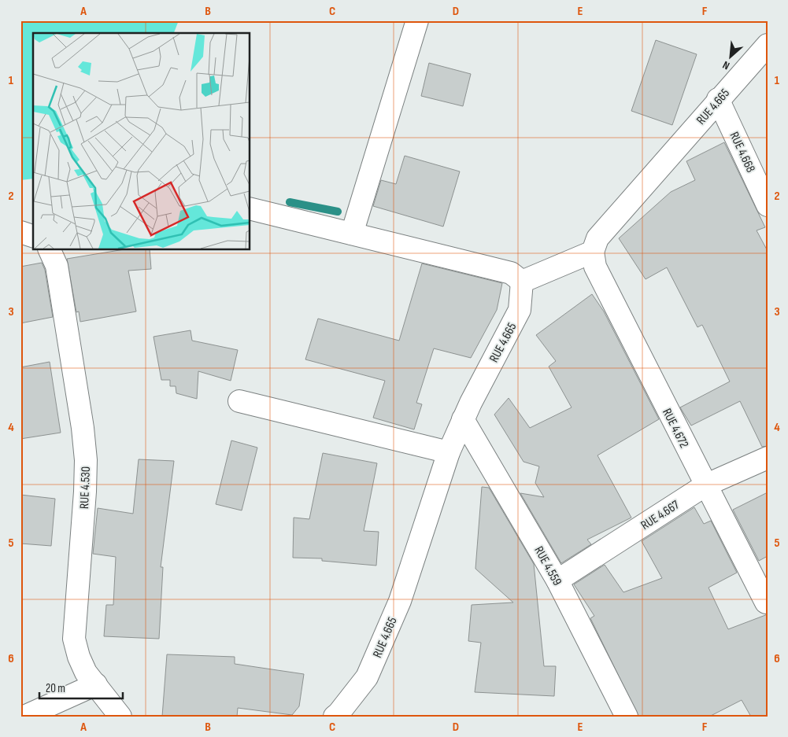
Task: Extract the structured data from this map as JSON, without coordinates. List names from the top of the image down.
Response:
{
  "streets": {
    "street": [
      "RUE 4.665",
      "RUE 4.668",
      "RUE 4.672",
      "RUE 4.530",
      "RUE 4.667",
      "RUE 4.559"
    ]
  },
  "crossings": [
    ["RUE 4.665", "RUE 4.668"],
    ["RUE 4.665", "RUE 4.672"],
    ["RUE 4.665", "RUE 4.559"],
    ["RUE 4.672", "RUE 4.667"],
    ["RUE 4.667", "RUE 4.559"]
  ],
  "scale_bar": "20 m",
  "north": "bottom left",
  "grid": {
    "columns": [
      "A",
      "B",
      "C",
      "D",
      "E",
      "F"
    ],
    "rows": [
      "1",
      "2",
      "3",
      "4",
      "5",
      "6"
    ]
  }
}
